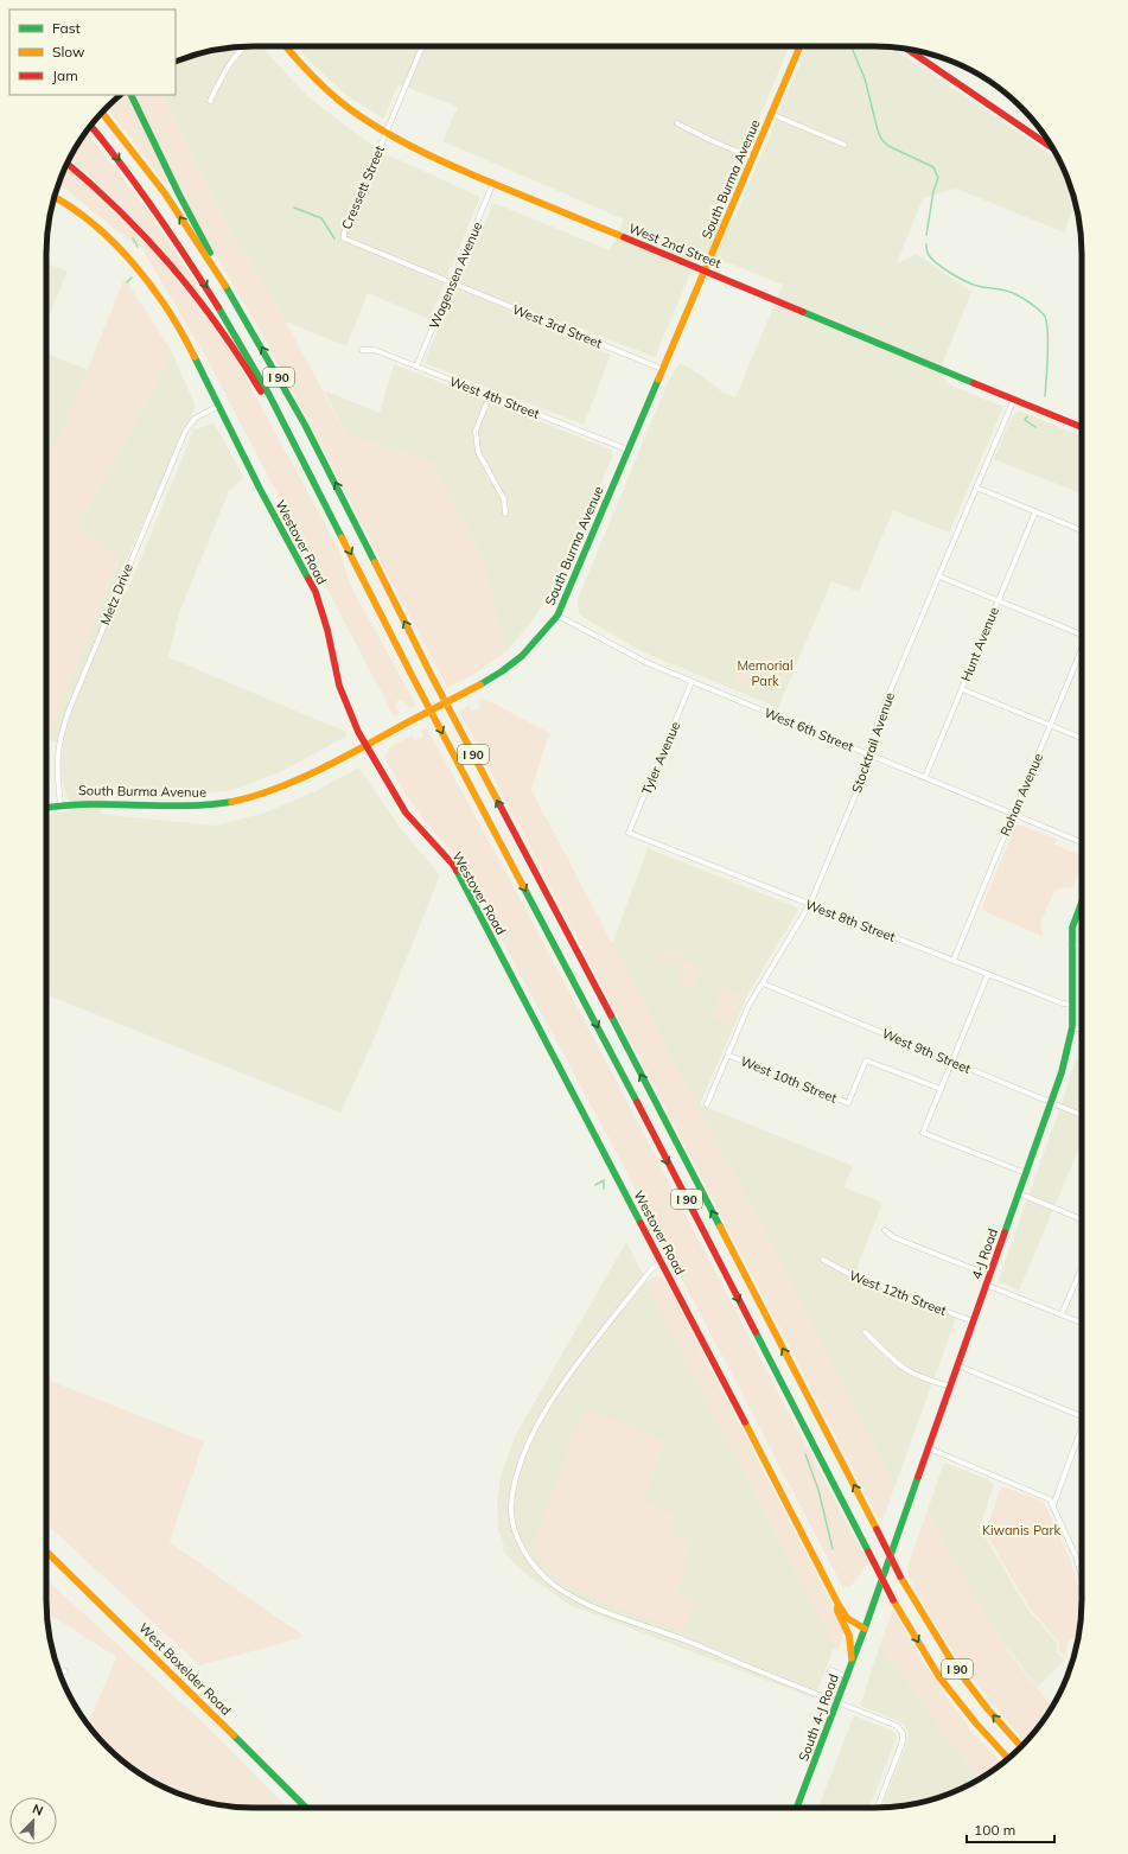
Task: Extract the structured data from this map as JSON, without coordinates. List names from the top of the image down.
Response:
{
  "streets": {
    "main road": [
      "South Burma Avenue",
      "West 2nd Street",
      "I 90",
      "Westover Road",
      "4-J Road",
      "West Boxelder Road",
      "South 4-J Road"
    ],
    "street": [
      "Cressett Street",
      "Wagensen Avenue",
      "West 3rd Street",
      "West 4th Street",
      "Metz Drive",
      "Hunt Avenue",
      "West 6th Street",
      "Stocktrail Avenue",
      "Tyler Avenue",
      "Rohan Avenue",
      "West 8th Street",
      "West 9th Street",
      "West 10th Street",
      "West 12th Street"
    ]
  },
  "crossings": [
    ["South Burma Avenue", "West 2nd Street"],
    ["South Burma Avenue", "West 3rd Street"],
    ["South Burma Avenue", "West 4th Street"],
    ["South Burma Avenue", "Westover Road"],
    ["South Burma Avenue", "Metz Drive"],
    ["South Burma Avenue", "West 6th Street"],
    ["Cressett Street", "West 2nd Street"],
    ["Cressett Street", "Wagensen Avenue"],
    ["Cressett Street", "West 3rd Street"],
    ["West 2nd Street", "Wagensen Avenue"],
    ["West 2nd Street", "Stocktrail Avenue"],
    ["Wagensen Avenue", "West 3rd Street"],
    ["Wagensen Avenue", "West 4th Street"],
    ["Westover Road", "Metz Drive"],
    ["Westover Road", "4-J Road"],
    ["Westover Road", "South 4-J Road"],
    ["Hunt Avenue", "West 6th Street"],
    ["West 6th Street", "Stocktrail Avenue"],
    ["West 6th Street", "Tyler Avenue"],
    ["West 6th Street", "Rohan Avenue"],
    ["Stocktrail Avenue", "West 8th Street"],
    ["Stocktrail Avenue", "West 9th Street"],
    ["Stocktrail Avenue", "West 10th Street"],
    ["Tyler Avenue", "West 8th Street"],
    ["Rohan Avenue", "West 8th Street"],
    ["West 8th Street", "4-J Road"],
    ["West 9th Street", "4-J Road"],
    ["4-J Road", "West 12th Street"],
    ["4-J Road", "South 4-J Road"]
  ],
  "parks": ["Memorial Park", "Kiwanis Park"],
  "legend": ["Fast", "Slow", "Jam"],
  "scale_bar": "100 m",
  "north": "top right"
}
